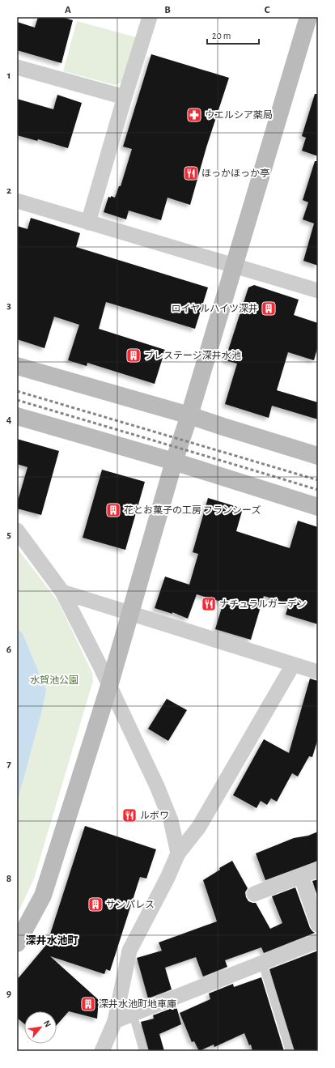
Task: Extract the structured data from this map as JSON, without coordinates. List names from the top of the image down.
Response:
{
  "districts": ["深井水池町"],
  "parks": ["水賀池公園"],
  "places": {
    "pharmacy": ["ウエルシア薬局"],
    "restaurant": ["ほっかほっか亭", "ナチュラルガーデン", "ルボワ"],
    "building": [
      "ロイヤルハイツ深井",
      "プレステージ深井水池",
      "花とお菓子の工房 フランシーズ",
      "サンパレス",
      "深井水池町地車庫"
    ]
  },
  "scale_bar": "20 m",
  "north": "top right",
  "grid": {
    "columns": ["A", "B", "C"],
    "rows": [
      "1",
      "2",
      "3",
      "4",
      "5",
      "6",
      "7",
      "8",
      "9"
    ]
  }
}
